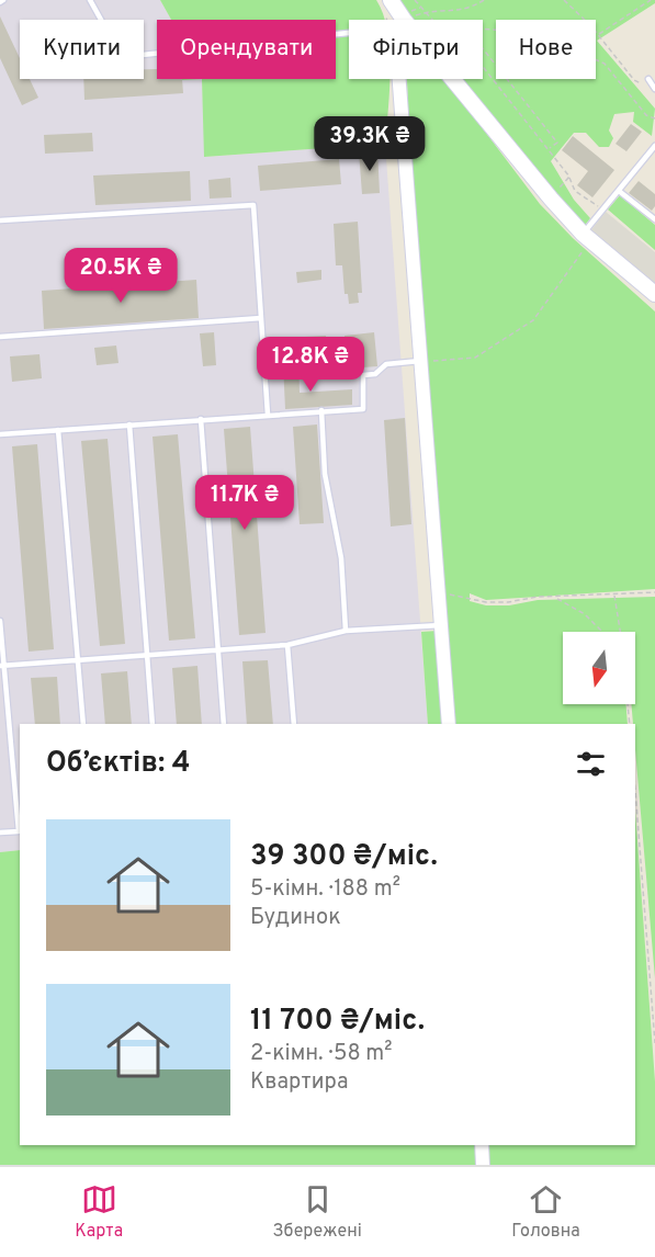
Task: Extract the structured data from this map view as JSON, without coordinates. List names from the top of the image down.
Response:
{
  "north": "bottom",
  "page": {
    "chip": [
      "Купити",
      "Орендувати",
      "Фільтри",
      "Нове"
    ],
    "price": [
      "39.3K ₴",
      "20.5K ₴",
      "12.8K ₴",
      "11.7K ₴"
    ],
    "heading": "Об’єктів: 4",
    "list": [
      {
        "name": "39 300 ₴/міс.",
        "note": "5-кімн. · 188 m² · Будинок"
      },
      {
        "name": "11 700 ₴/міс.",
        "note": "2-кімн. · 58 m² · Квартира"
      }
    ],
    "tabs": ["Карта", "Збережені", "Головна"]
  }
}
